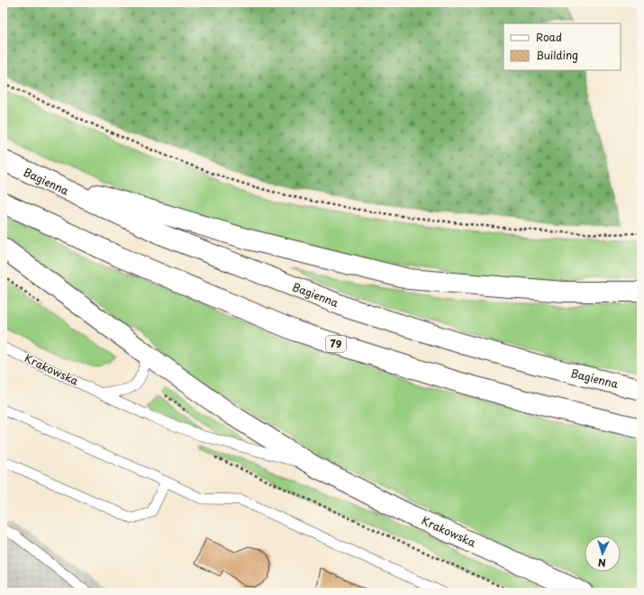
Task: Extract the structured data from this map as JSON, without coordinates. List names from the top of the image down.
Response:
{
  "streets": {
    "main road": ["Bagienna", "79", "Krakowska"]
  },
  "legend": ["Road", "Building"],
  "north": "bottom"
}
